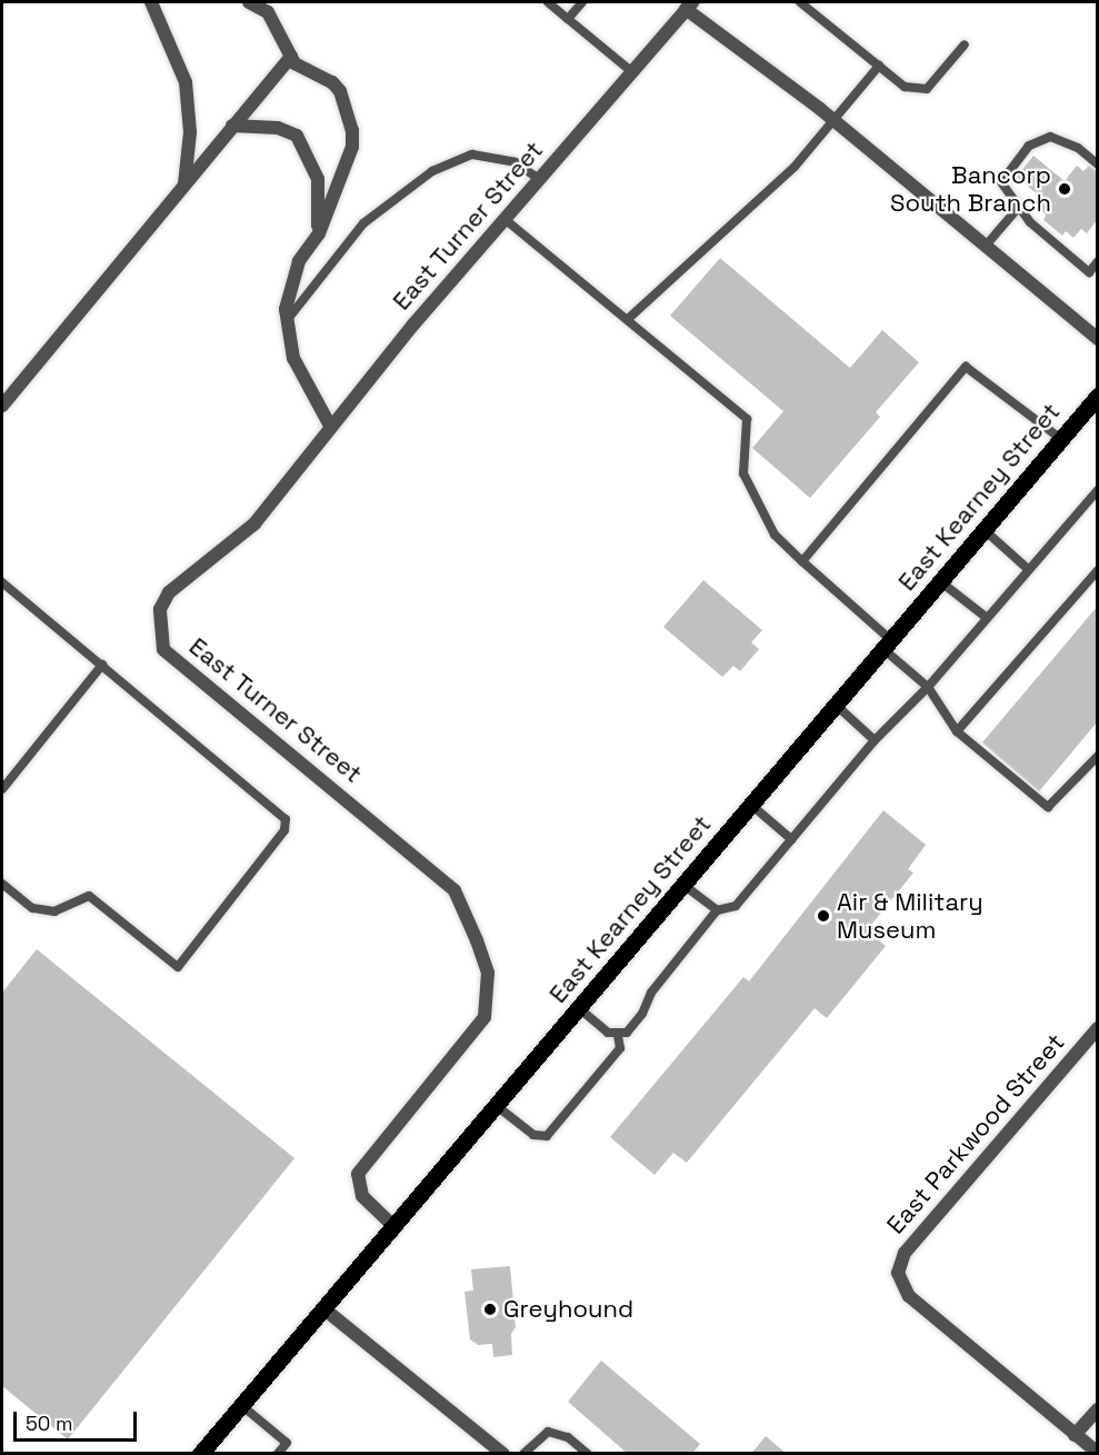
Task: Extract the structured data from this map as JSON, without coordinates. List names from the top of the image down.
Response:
{
  "streets": {
    "main road": ["East Kearney Street"],
    "street": ["East Turner Street", "East Parkwood Street"]
  },
  "crossings": [
    ["East Turner Street", "East Kearney Street"]
  ],
  "places": ["Bancorp South Branch", "Air & Military Museum", "Greyhound"],
  "scale_bar": "50 m"
}
